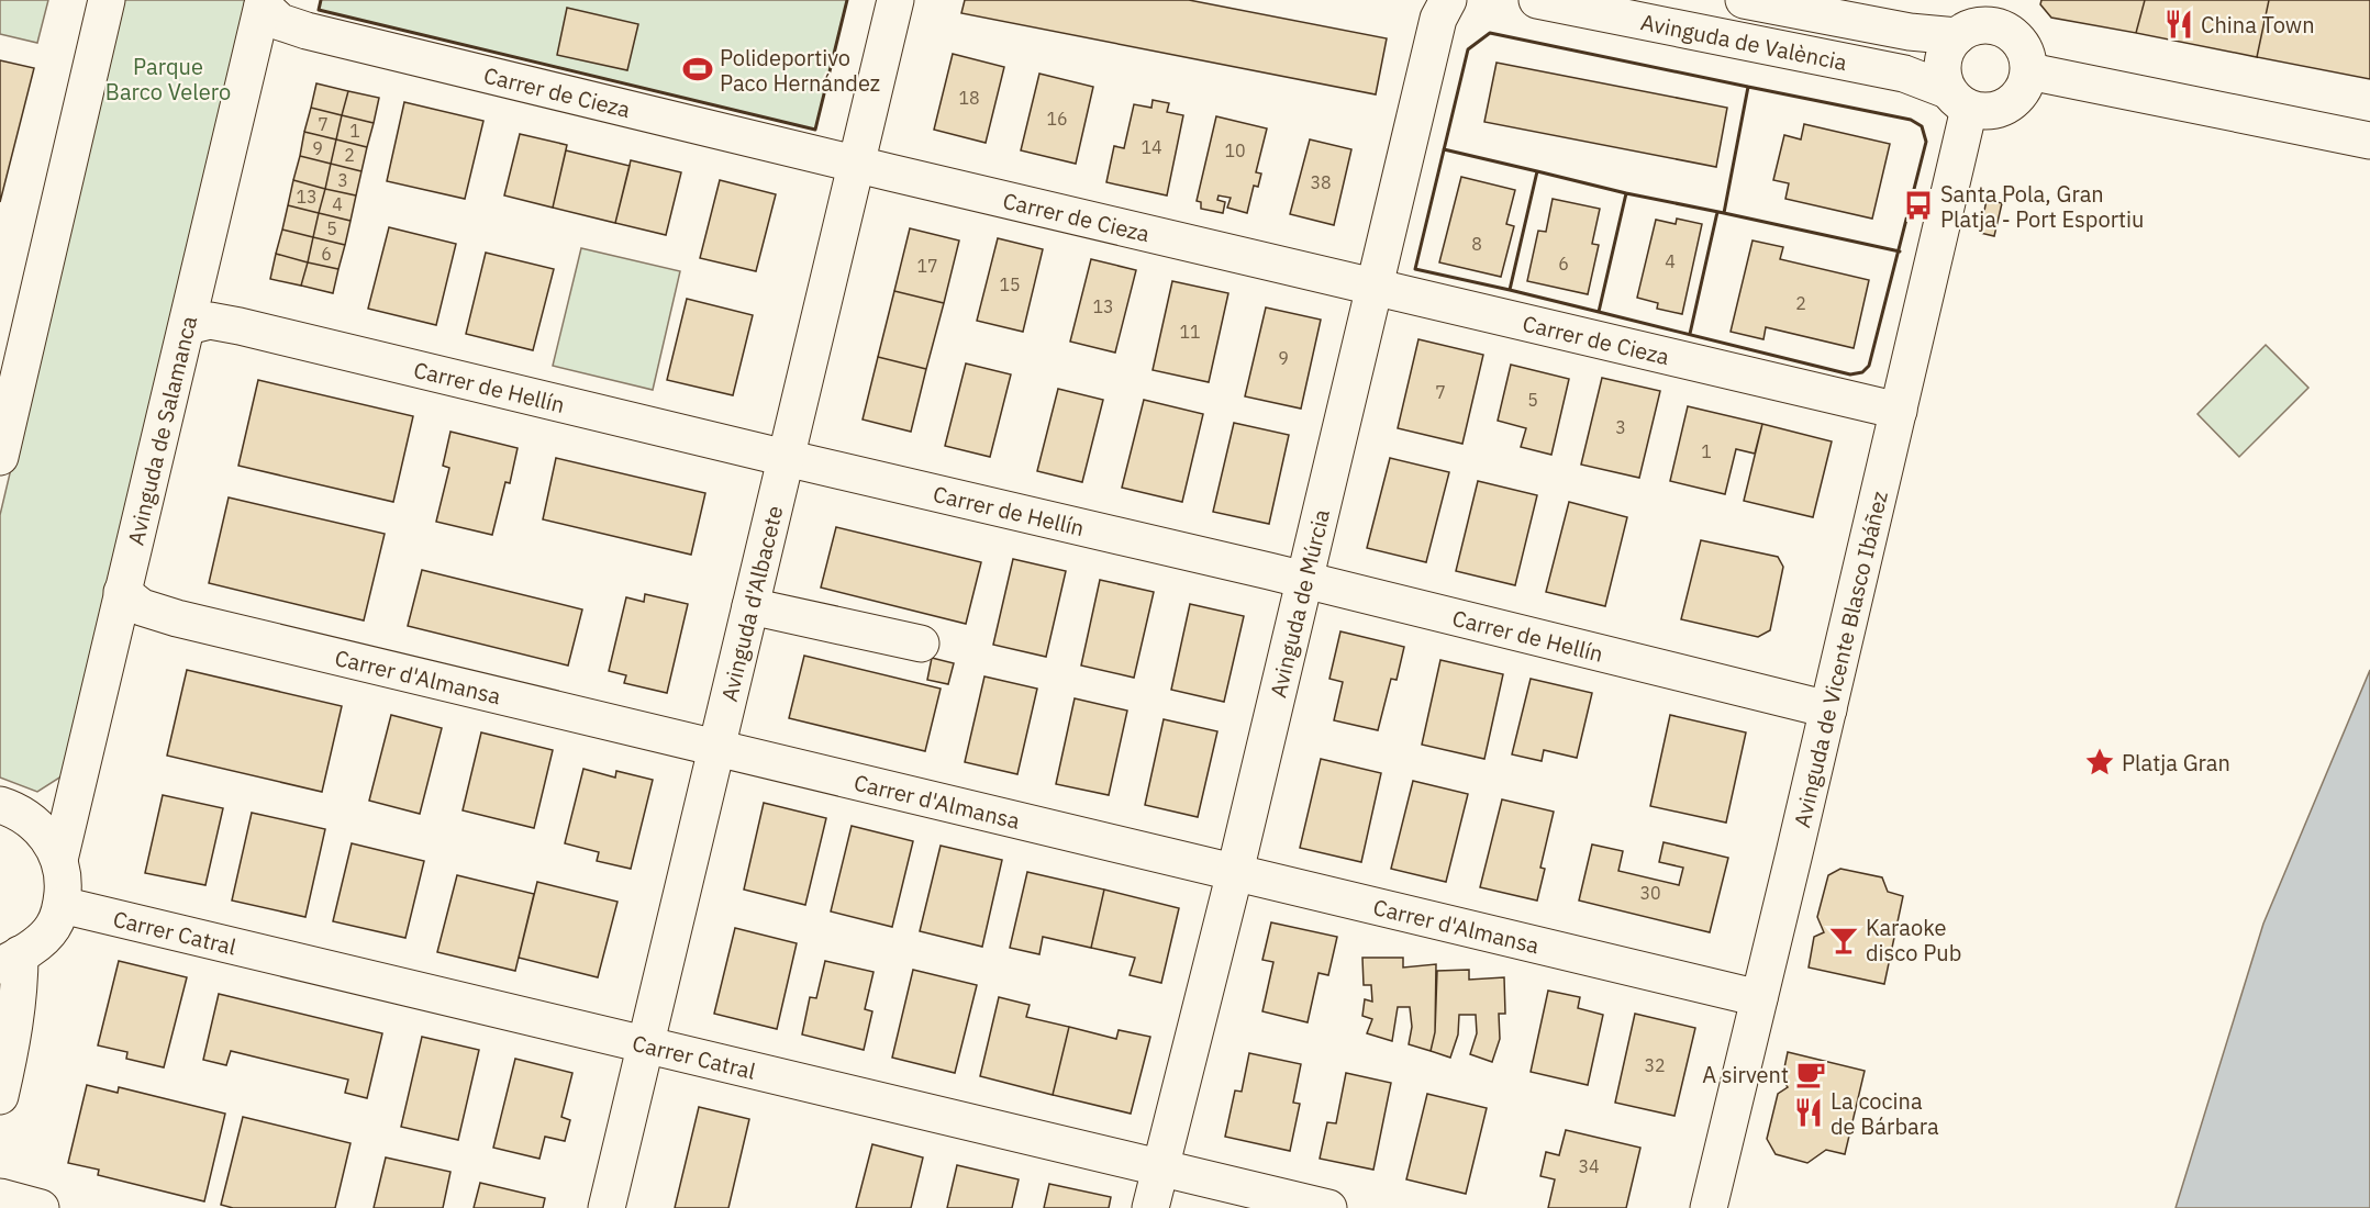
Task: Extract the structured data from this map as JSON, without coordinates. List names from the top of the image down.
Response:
{
  "streets": {
    "street": [
      "Avinguda de València",
      "Carrer de Cieza",
      "Carrer de Hellín",
      "Avinguda de Salamanca",
      "Avinguda d'Albacete",
      "Avinguda de Múrcia",
      "Avinguda de Vicente Blasco Ibáñez",
      "Carrer d'Almansa",
      "Carrer Catral"
    ]
  },
  "crossings": [
    ["Avinguda de València", "Avinguda de Vicente Blasco Ibáñez"],
    ["Carrer de Cieza", "Avinguda de Salamanca"],
    ["Carrer de Cieza", "Avinguda d'Albacete"],
    ["Carrer de Cieza", "Avinguda de Múrcia"],
    ["Carrer de Cieza", "Avinguda de Vicente Blasco Ibáñez"],
    ["Carrer de Hellín", "Avinguda de Salamanca"],
    ["Carrer de Hellín", "Avinguda d'Albacete"],
    ["Carrer de Hellín", "Avinguda de Múrcia"],
    ["Carrer de Hellín", "Avinguda de Vicente Blasco Ibáñez"],
    ["Avinguda de Salamanca", "Carrer d'Almansa"],
    ["Avinguda d'Albacete", "Carrer d'Almansa"],
    ["Avinguda d'Albacete", "Carrer Catral"],
    ["Avinguda de Múrcia", "Carrer d'Almansa"],
    ["Avinguda de Múrcia", "Carrer Catral"],
    ["Avinguda de Vicente Blasco Ibáñez", "Carrer d'Almansa"]
  ],
  "parks": ["Parque Barco Velero"],
  "places": {
    "restaurant": ["China Town", "La cocina de Bárbara"],
    "sports": ["Polideportivo Paco Hernández"],
    "bus stop": ["Santa Pola, Gran Platja - Port Esportiu"],
    "place": ["Platja Gran"],
    "bar": ["Karaoke disco Pub"],
    "cafe": ["A sirvent"]
  },
  "house_numbers": [
    "18",
    "16",
    "7",
    "1",
    "14",
    "9",
    "10",
    "2",
    "3",
    "38",
    "13",
    "4",
    "5",
    "8",
    "6",
    "4",
    "6",
    "17",
    "15",
    "2",
    "13",
    "11",
    "9",
    "7",
    "5",
    "3",
    "1",
    "30",
    "32",
    "34"
  ]
}
